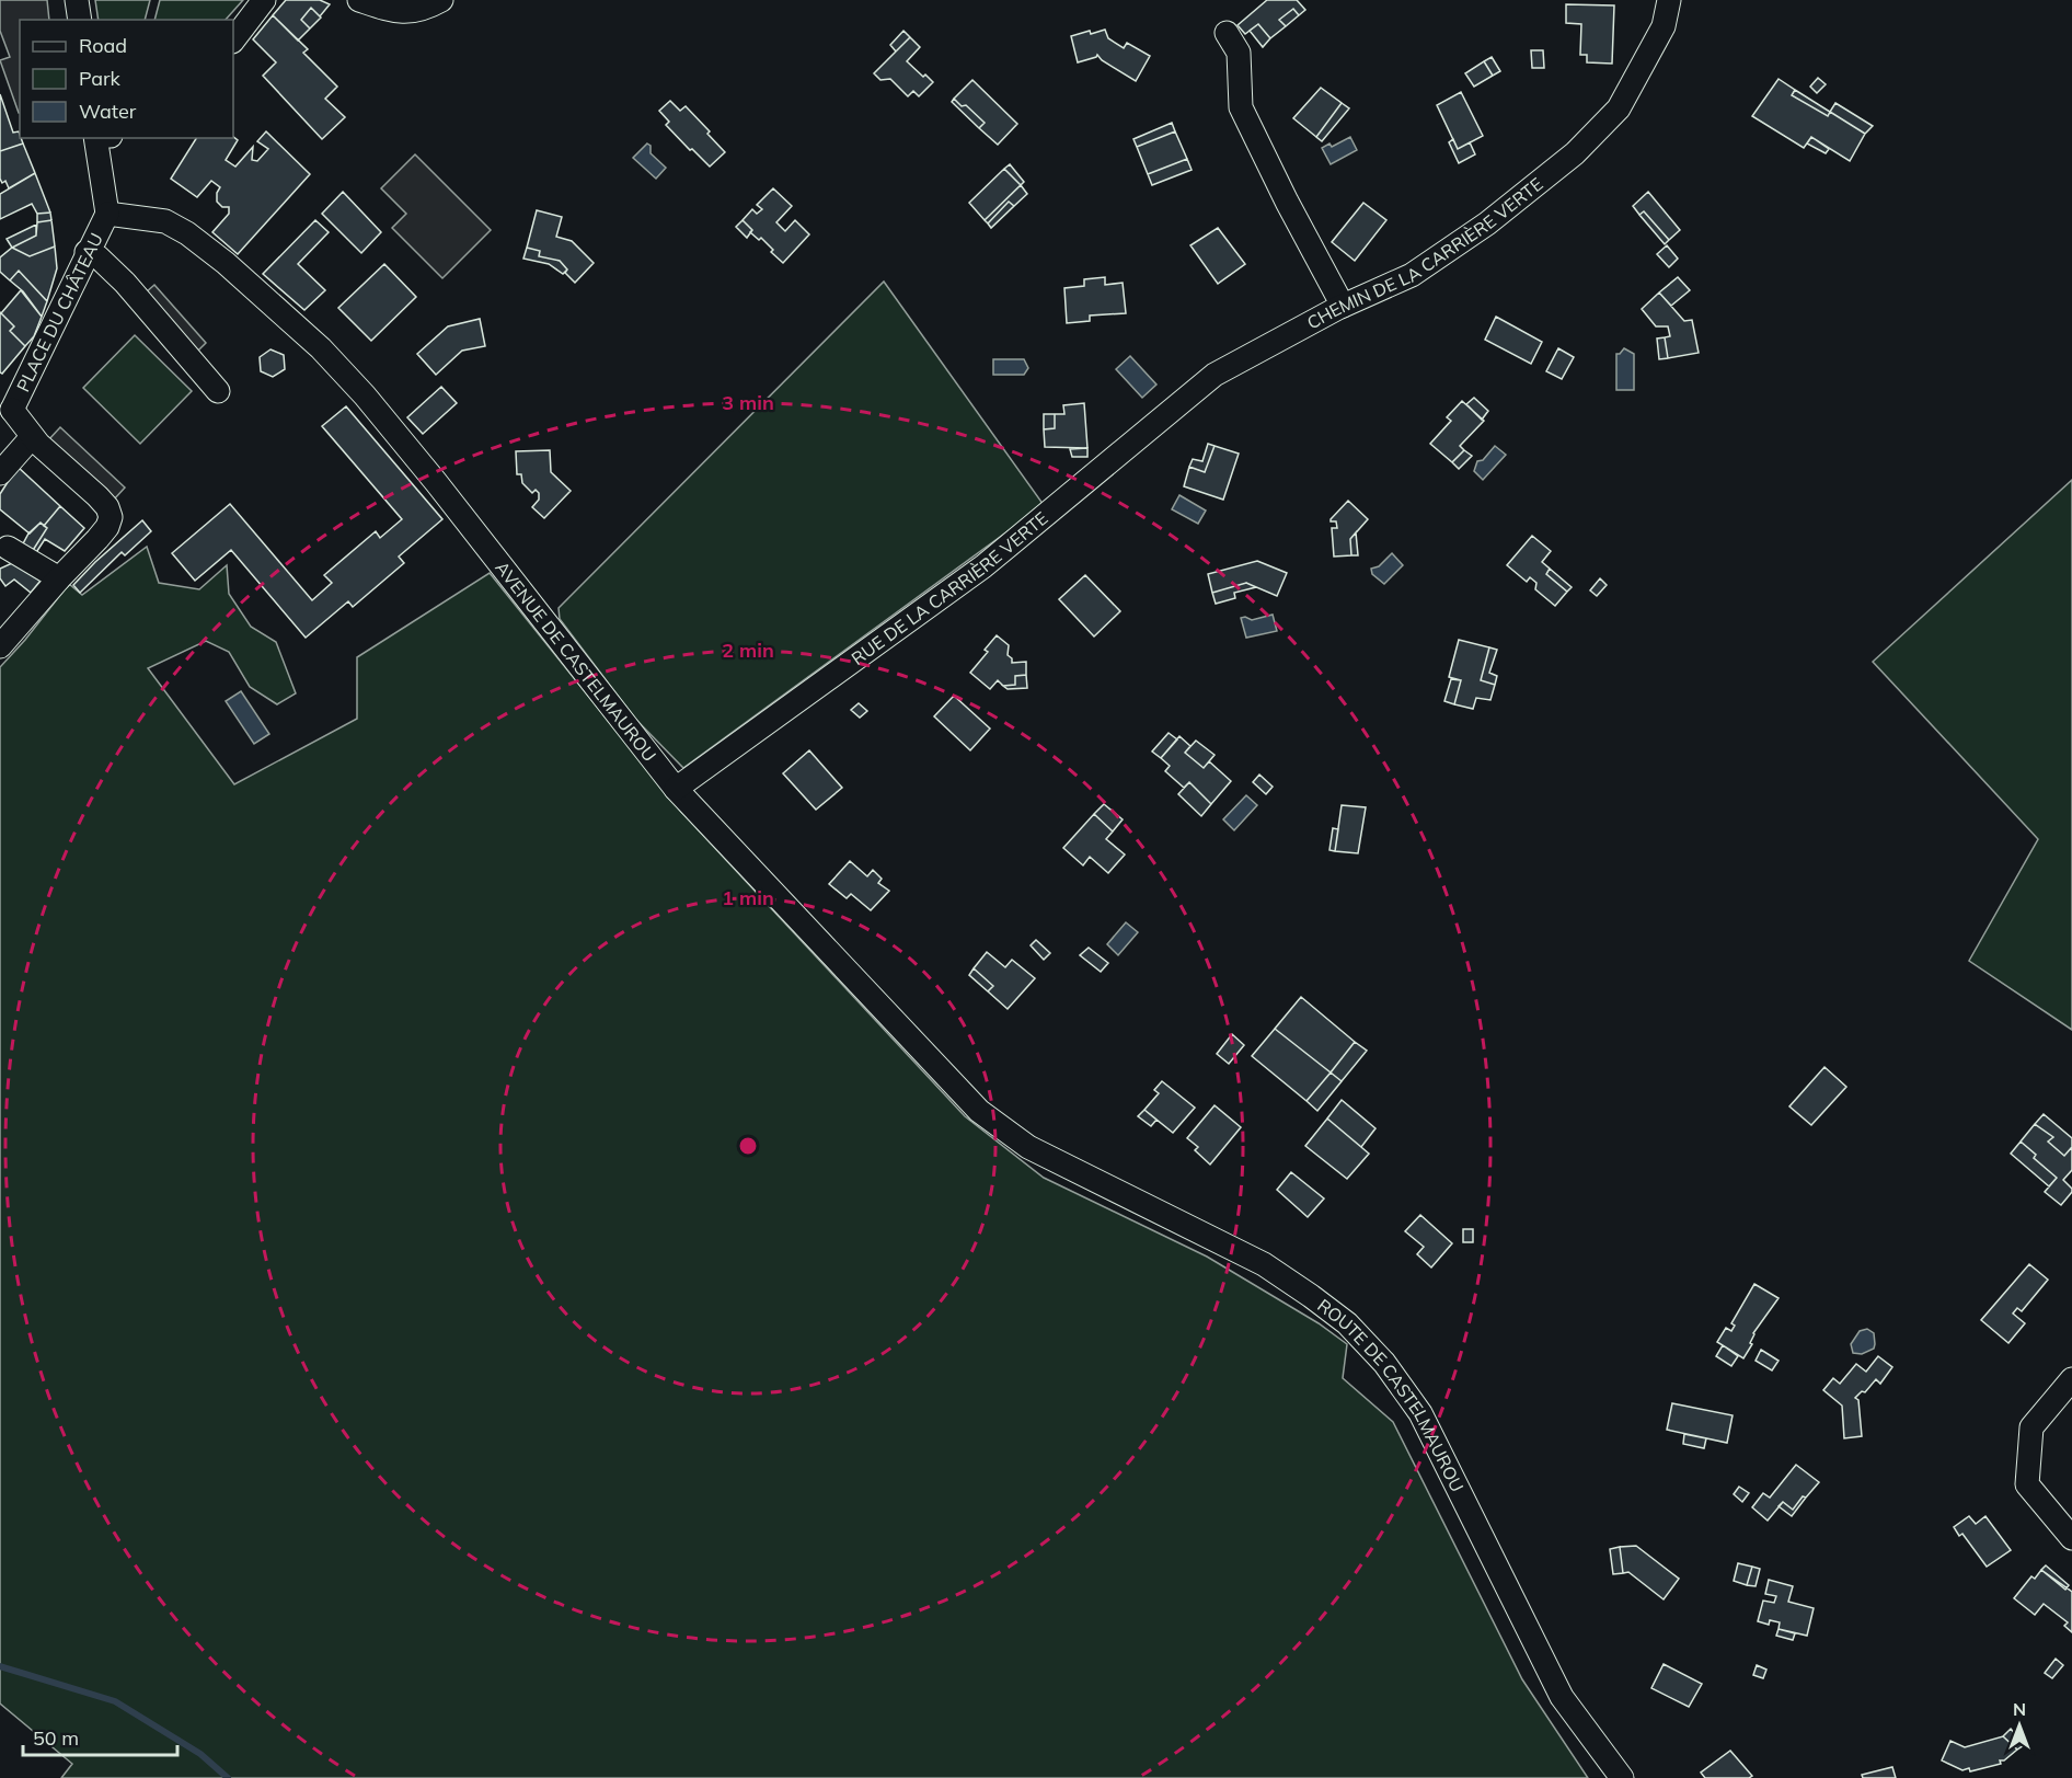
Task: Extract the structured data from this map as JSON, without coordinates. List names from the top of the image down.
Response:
{
  "streets": {
    "street": [
      "CHEMIN DE LA CARRIÈRE VERTE",
      "PLACE DU CHÂTEAU",
      "RUE DE LA CARRIÈRE VERTE",
      "AVENUE DE CASTELMAUROU",
      "ROUTE DE CASTELMAUROU"
    ]
  },
  "crossings": [
    ["CHEMIN DE LA CARRIÈRE VERTE", "RUE DE LA CARRIÈRE VERTE"],
    ["PLACE DU CHÂTEAU", "AVENUE DE CASTELMAUROU"],
    ["RUE DE LA CARRIÈRE VERTE", "AVENUE DE CASTELMAUROU"],
    ["AVENUE DE CASTELMAUROU", "ROUTE DE CASTELMAUROU"]
  ],
  "legend": ["Road", "Park", "Water"],
  "scale_bar": "50 m",
  "north": "top",
  "rings": ["3 min", "2 min", "1 min"]
}
